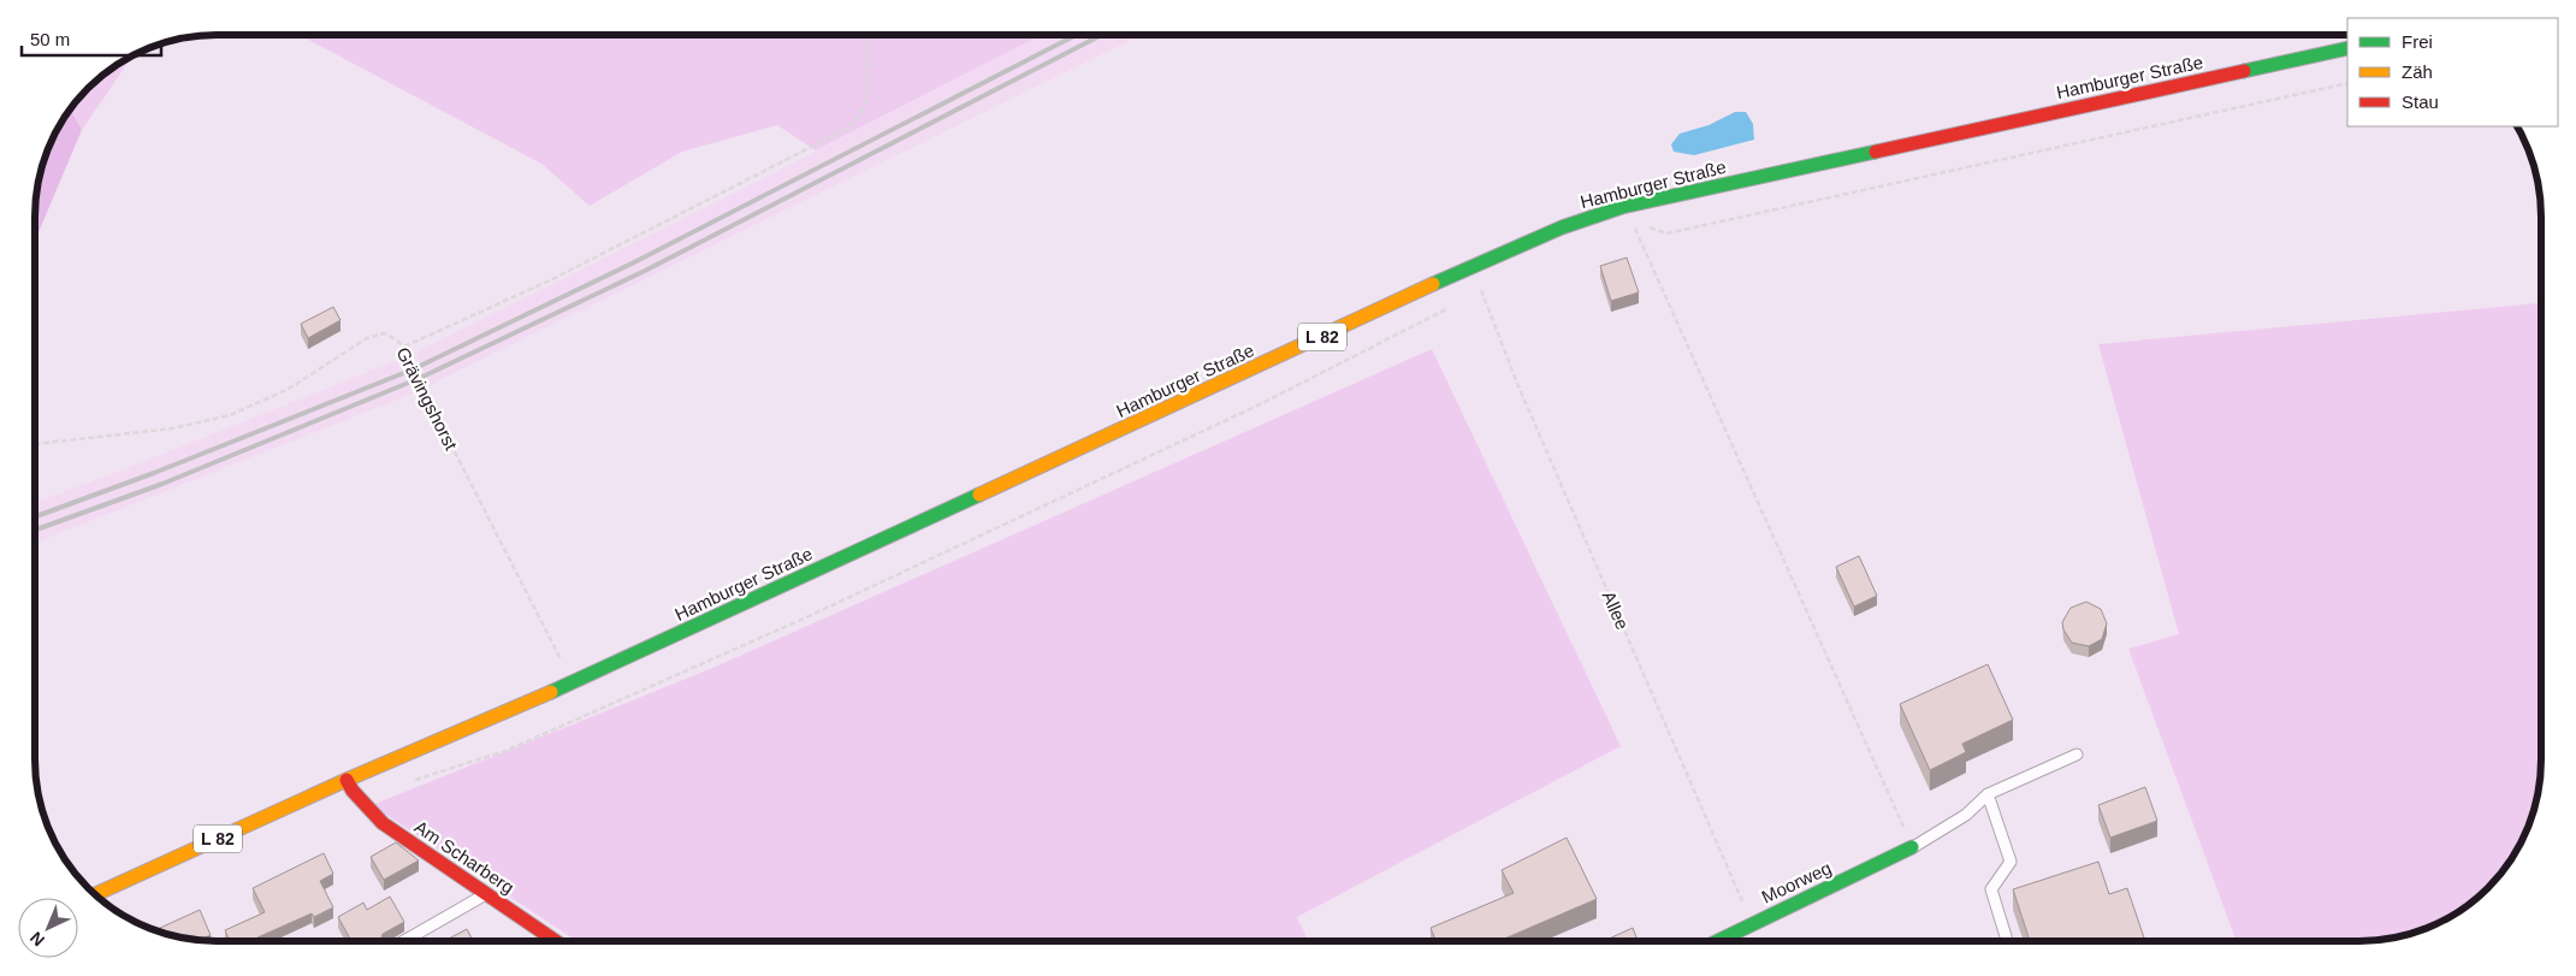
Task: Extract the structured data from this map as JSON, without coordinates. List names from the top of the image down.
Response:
{
  "streets": {
    "main road": [
      "Hamburger Straße",
      "L 82",
      "Am Scharberg",
      "Moorweg"
    ],
    "path": ["Grävingshorst", "Allee"]
  },
  "crossings": [
    ["Hamburger Straße", "Grävingshorst"],
    ["Hamburger Straße", "Allee"],
    ["Hamburger Straße", "Am Scharberg"],
    ["Allee", "Moorweg"]
  ],
  "legend": ["Frei", "Zäh", "Stau"],
  "scale_bar": "50 m",
  "north": "bottom left"
}
